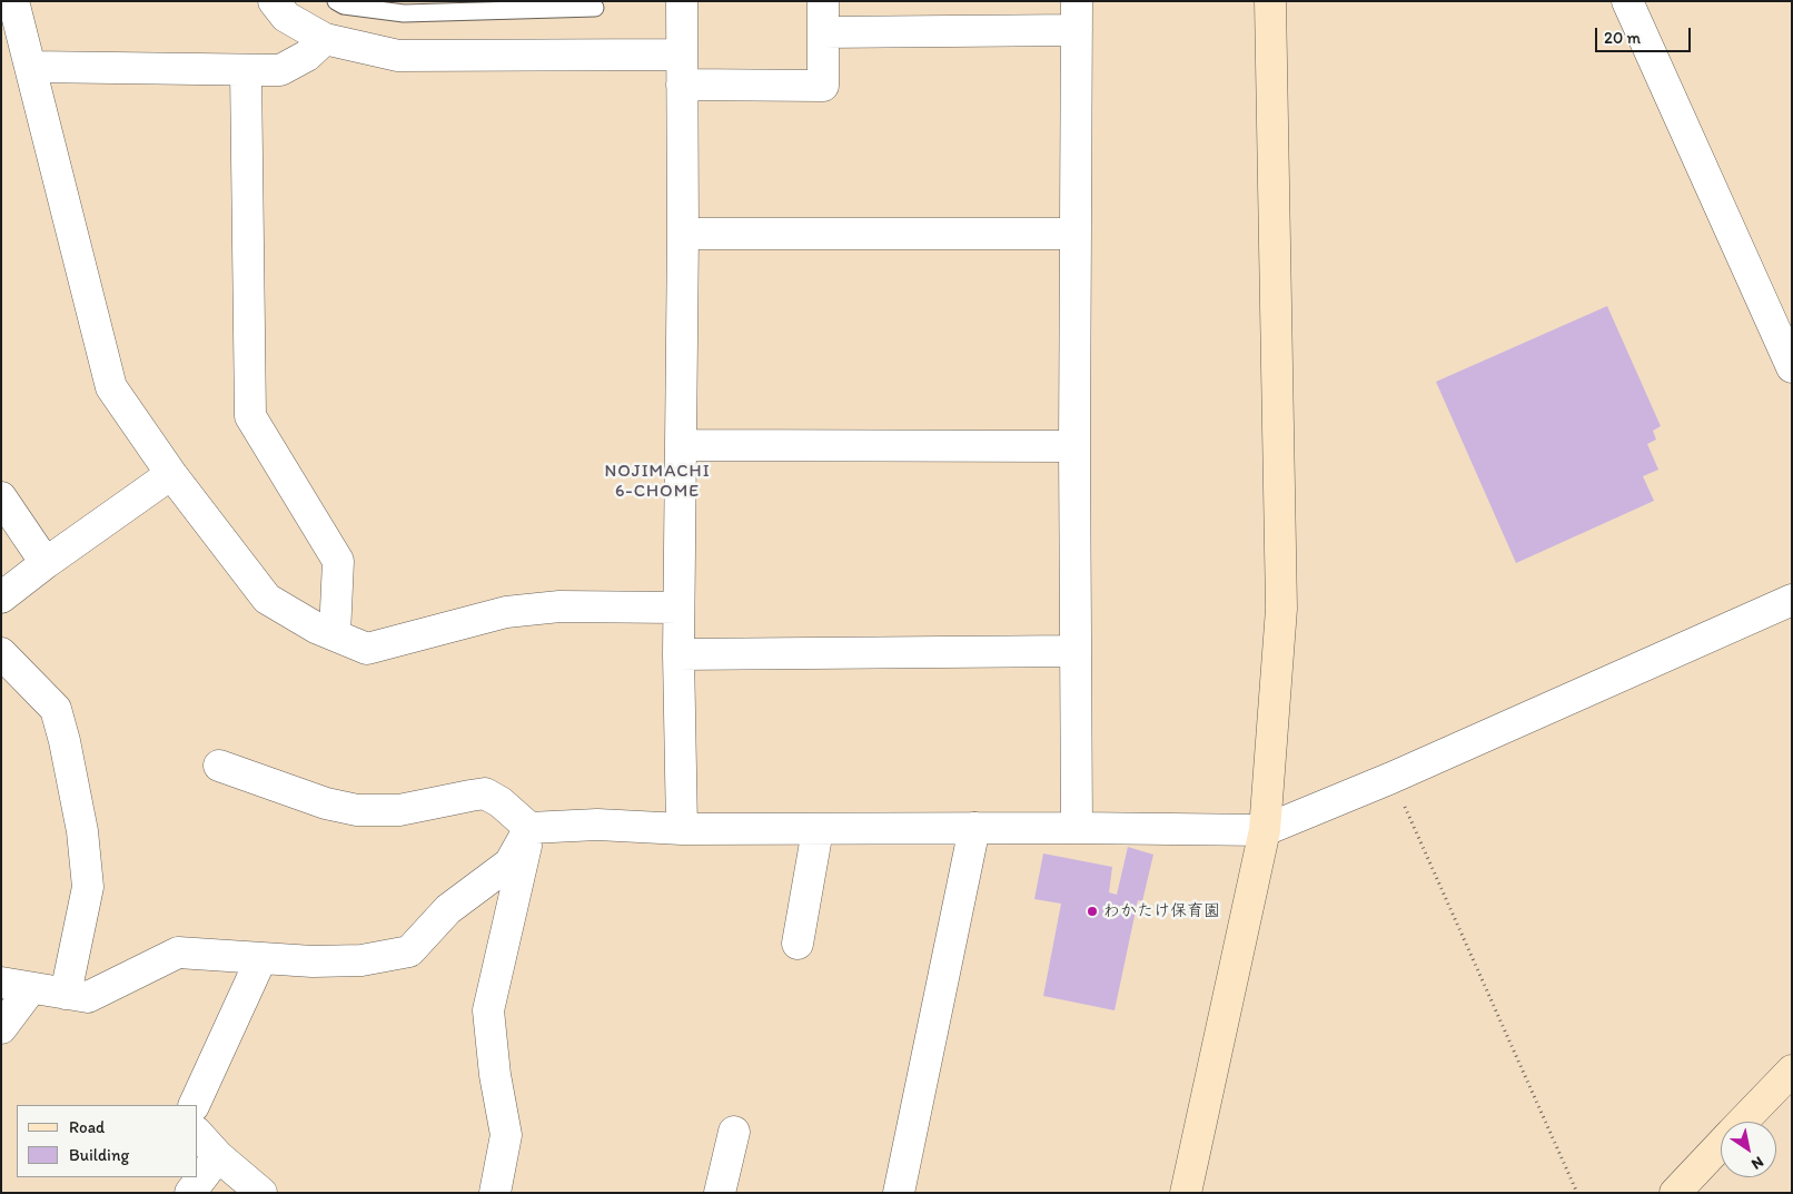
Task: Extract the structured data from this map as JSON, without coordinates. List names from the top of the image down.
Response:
{
  "districts": ["NOJIMACHI 6-CHOME"],
  "places": ["わかたけ保育園"],
  "legend": ["Road", "Building"],
  "scale_bar": "20 m",
  "north": "bottom right"
}
